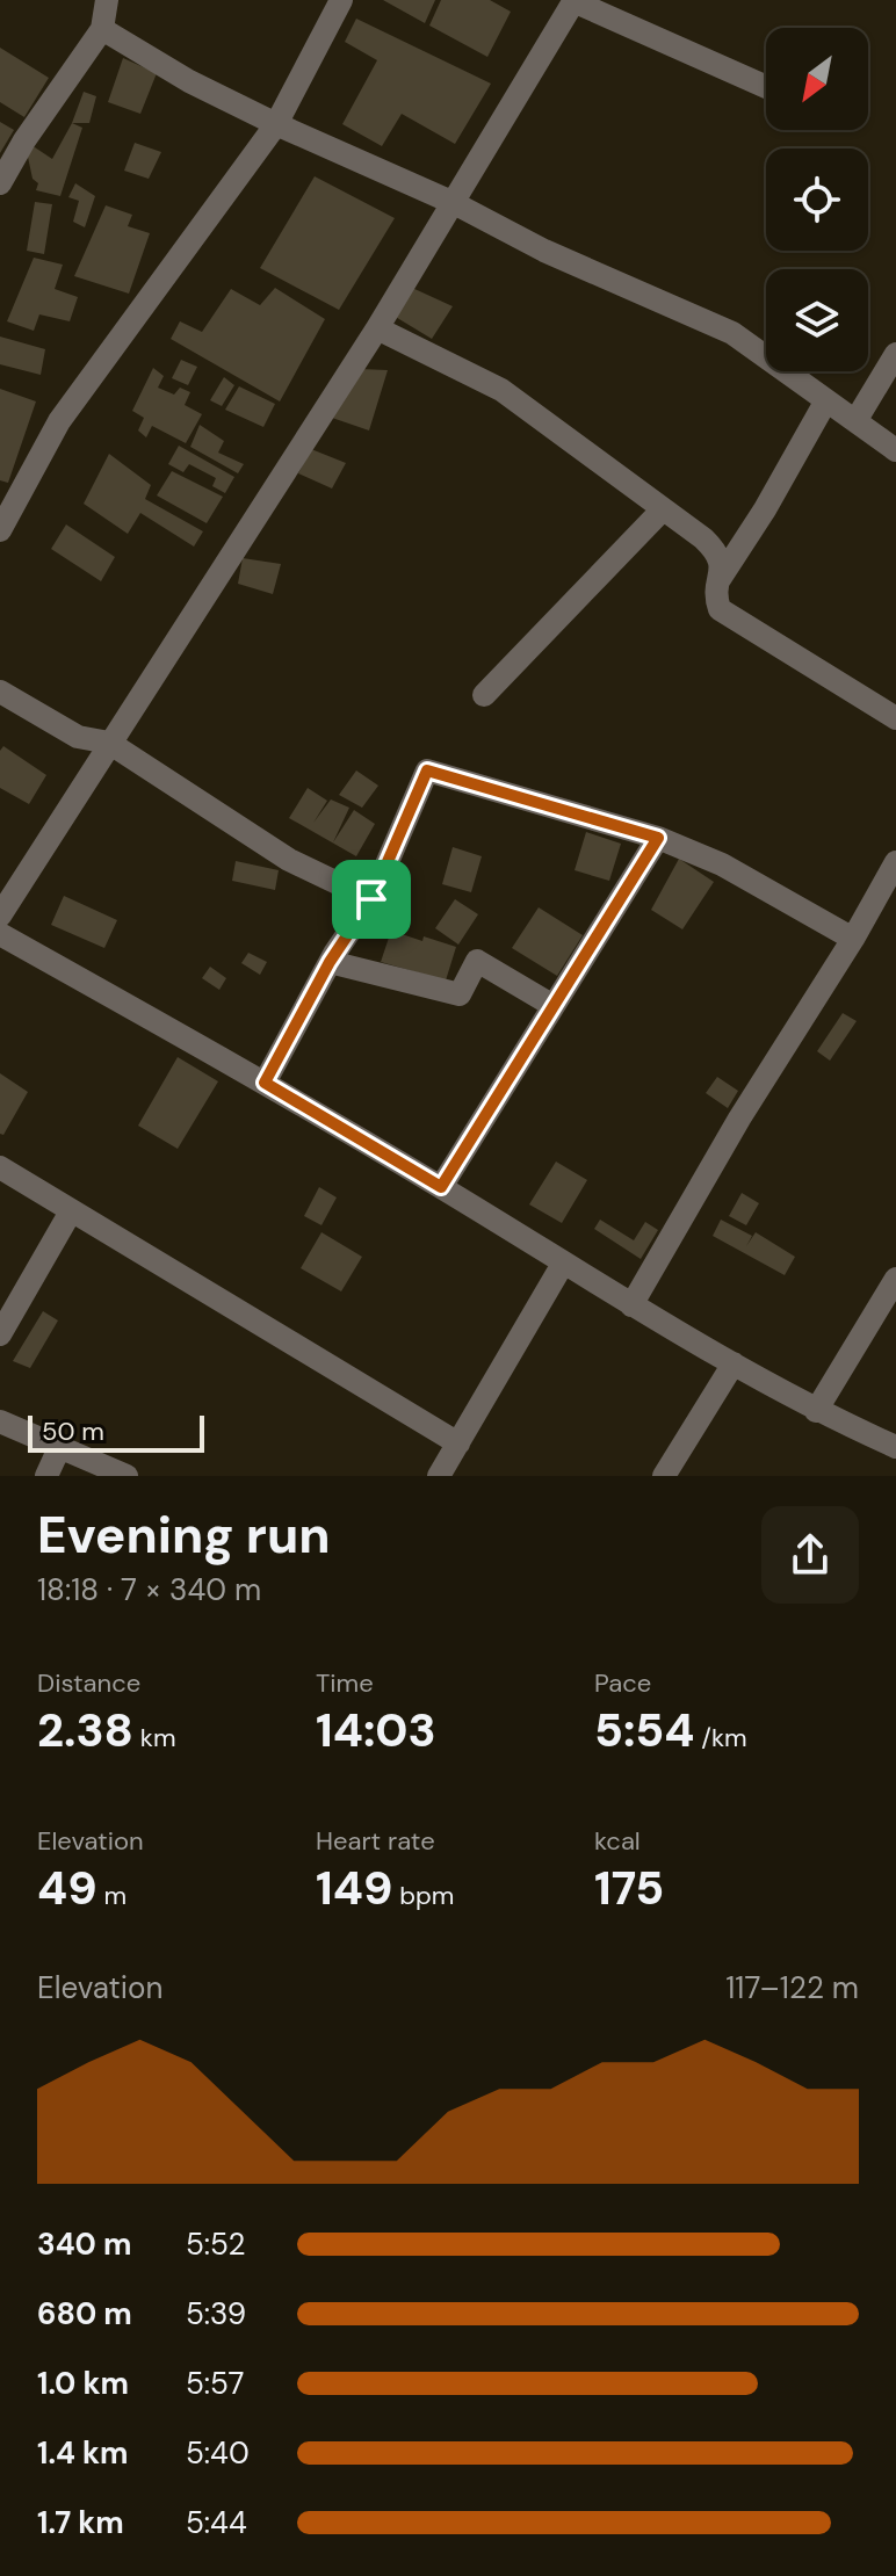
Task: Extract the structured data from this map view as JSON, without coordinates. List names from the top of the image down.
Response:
{
  "scale_bar": "50 m",
  "north": "bottom left",
  "page": {
    "scale": "50 m",
    "heading": ["Evening run", "18:18 · 7 × 340 m"],
    "stats": [
      ["Distance", "2.38 km"],
      ["Time", "14:03"],
      ["Pace", "5:54 /km"],
      ["Elevation", "49 m"],
      ["Heart rate", "149 bpm"],
      ["kcal", "175"]
    ],
    "chart": ["Elevation", "117–122 m"],
    "list": [
      {
        "name": "340 m",
        "note": "5:52"
      },
      {
        "name": "680 m",
        "note": "5:39"
      },
      {
        "name": "1.0 km",
        "note": "5:57"
      },
      {
        "name": "1.4 km",
        "note": "5:40"
      },
      {
        "name": "1.7 km",
        "note": "5:44"
      }
    ]
  }
}
